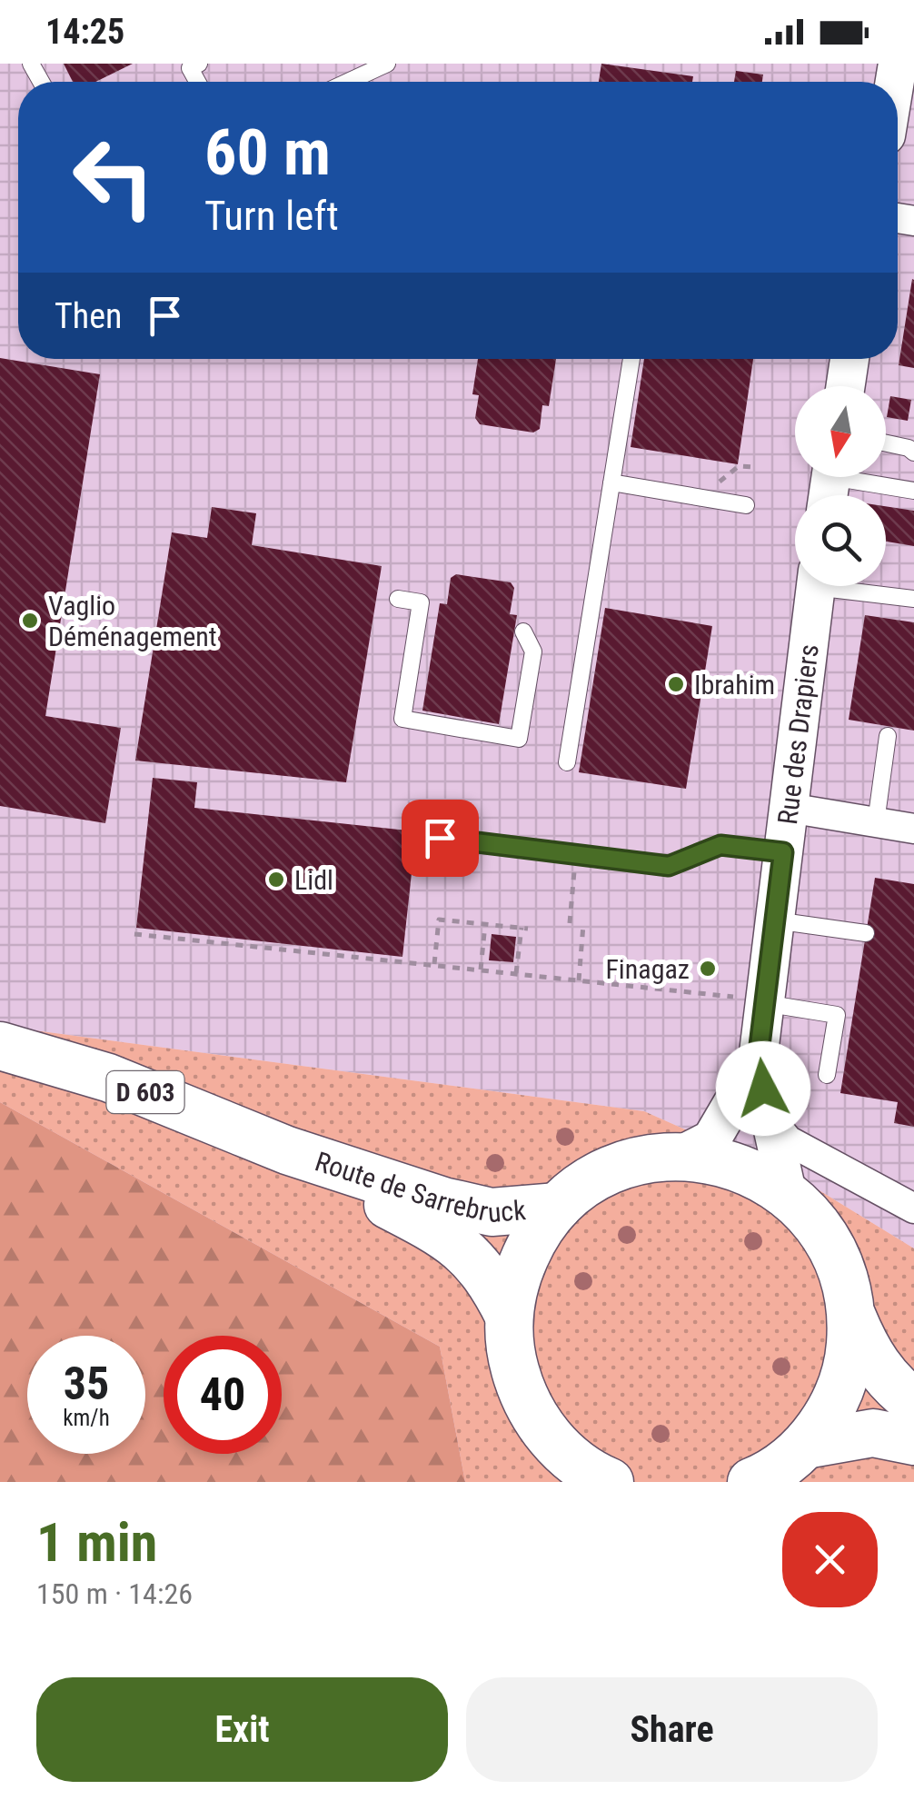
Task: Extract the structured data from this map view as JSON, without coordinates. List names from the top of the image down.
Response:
{
  "streets": {
    "main road": ["D 603", "Route de Sarrebruck"],
    "street": ["Rue des Drapiers"]
  },
  "places": [
    "Vaglio Déménagement",
    "Ibrahim",
    "Lidl",
    "Finagaz"
  ],
  "north": "bottom",
  "page": {
    "status": "14:25",
    "turn": ["60 m", "Turn left"],
    "then": "Then",
    "speed": "35 km/h",
    "limit": "40",
    "heading": ["1 min", "150 m · 14:26"],
    "buttons": ["Exit", "Share"]
  }
}
